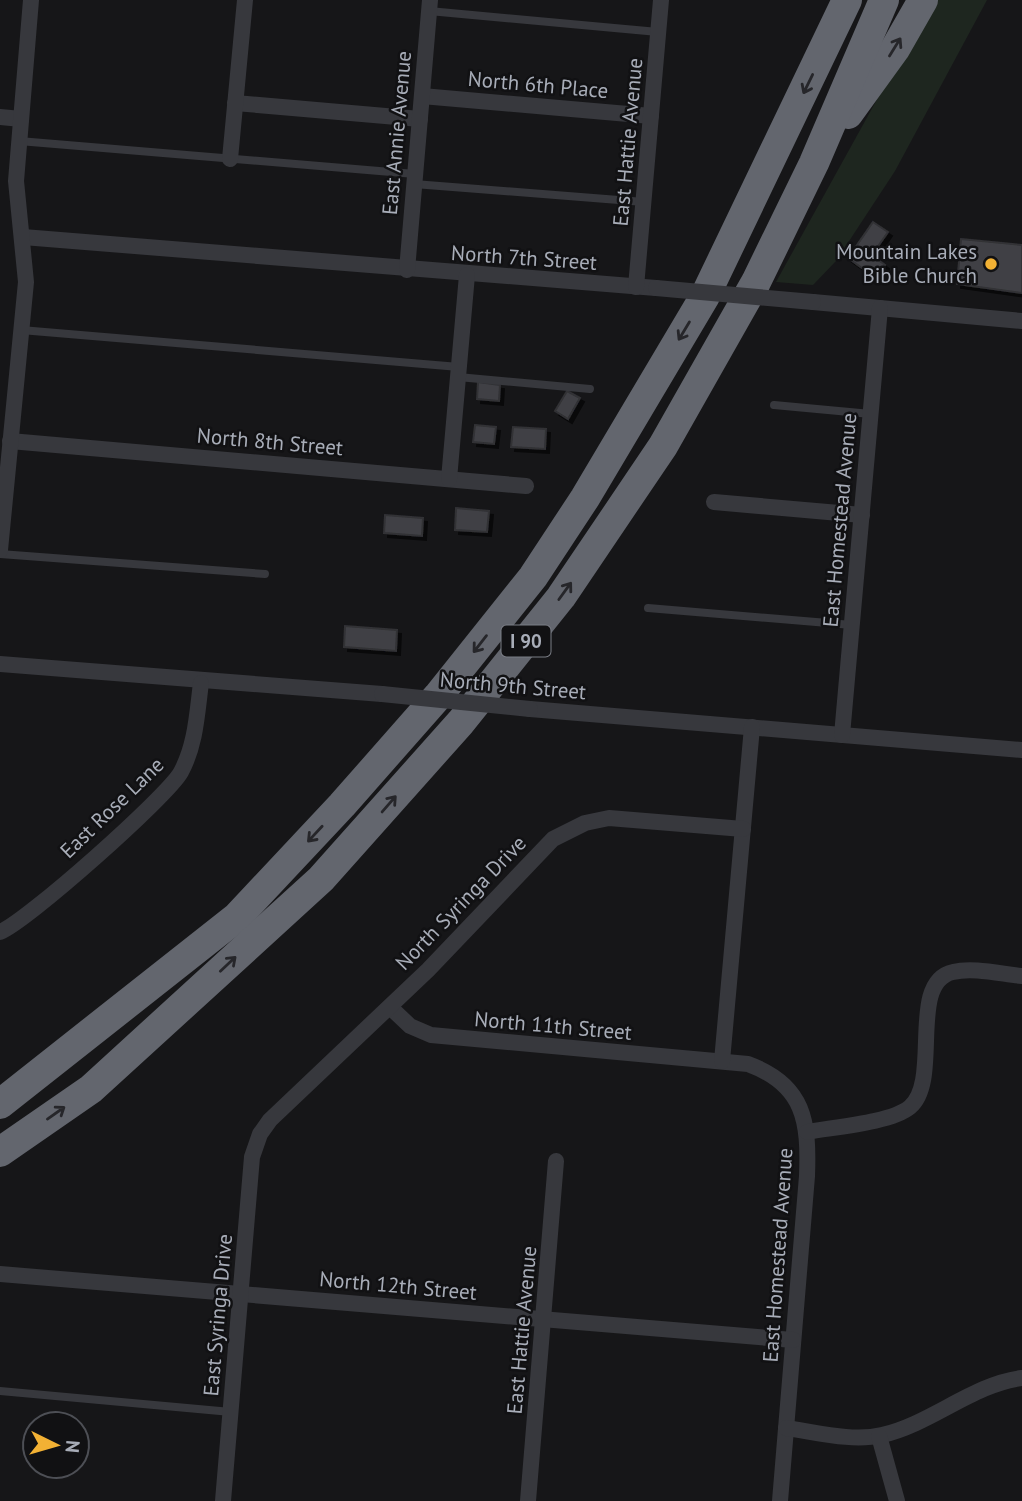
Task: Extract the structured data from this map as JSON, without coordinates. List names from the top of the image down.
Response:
{
  "streets": {
    "highway": ["I 90"],
    "street": [
      "North 6th Place",
      "East Annie Avenue",
      "East Hattie Avenue",
      "North 7th Street",
      "North 8th Street",
      "East Homestead Avenue",
      "North 9th Street",
      "East Rose Lane",
      "North Syringa Drive",
      "North 11th Street",
      "North 12th Street",
      "East Syringa Drive"
    ]
  },
  "crossings": [
    ["North 6th Place", "East Annie Avenue"],
    ["North 6th Place", "East Hattie Avenue"],
    ["East Annie Avenue", "North 7th Street"],
    ["East Hattie Avenue", "North 7th Street"],
    ["East Hattie Avenue", "North 12th Street"],
    ["North 7th Street", "East Homestead Avenue"],
    ["East Homestead Avenue", "North 9th Street"],
    ["East Homestead Avenue", "North 11th Street"],
    ["East Homestead Avenue", "North 12th Street"],
    ["North 9th Street", "East Rose Lane"],
    ["North Syringa Drive", "North 11th Street"],
    ["North Syringa Drive", "East Syringa Drive"],
    ["North 12th Street", "East Syringa Drive"]
  ],
  "places": ["Mountain Lakes Bible Church"],
  "north": "right"
}
